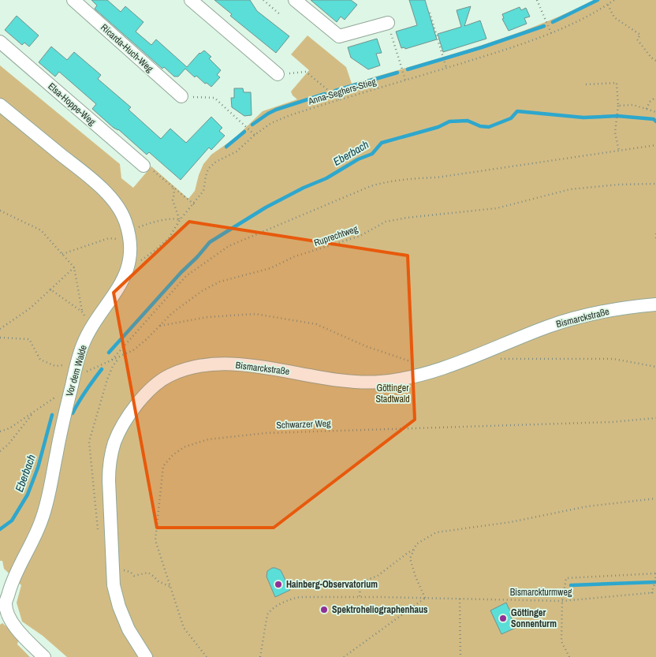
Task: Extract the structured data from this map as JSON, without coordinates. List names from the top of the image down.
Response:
{
  "streets": {
    "street": [
      "Ricarda-Huch-Weg",
      "Elsa-Hoppe-Weg",
      "Bismarckstraße",
      "Vor dem Walde"
    ],
    "path": [
      "Anna-Seghers-Stieg",
      "Ruprechtweg",
      "Schwarzer Weg",
      "Bismarckturmweg"
    ]
  },
  "crossings": [
    ["Anna-Seghers-Stieg", "Vor dem Walde"],
    ["Ruprechtweg", "Vor dem Walde"]
  ],
  "water": ["Eberbach"],
  "parks": ["Göttinger Stadtwald"],
  "places": ["Hainberg-Observatorium", "Spektroheliographenhaus", "Göttinger Sonnenturm"]
}
